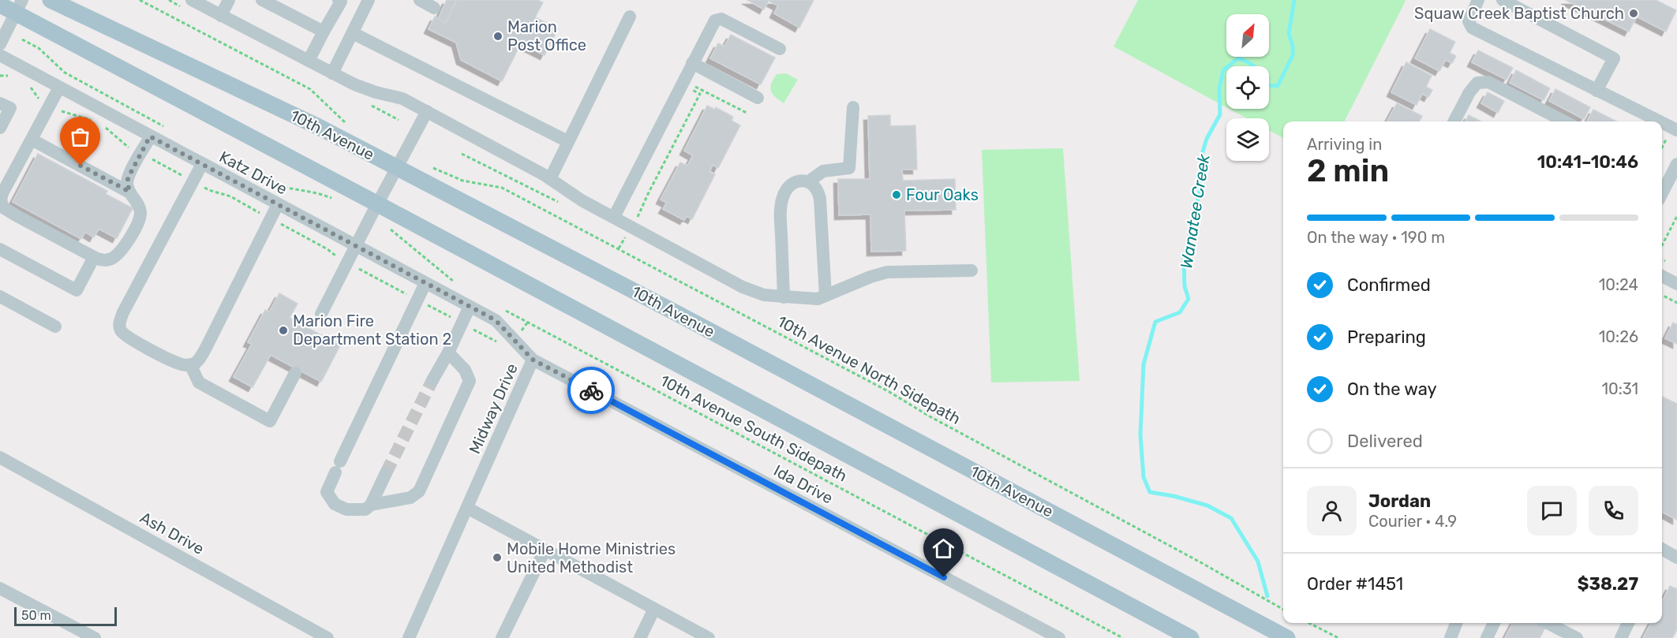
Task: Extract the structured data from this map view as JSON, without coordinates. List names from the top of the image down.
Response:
{
  "streets": {
    "main road": ["10th Avenue"],
    "street": [
      "Katz Drive",
      "Midway Drive",
      "Ida Drive",
      "Ash Drive"
    ],
    "path": ["10th Avenue North Sidepath", "10th Avenue South Sidepath"]
  },
  "crossings": [
    ["Katz Drive", "Midway Drive"],
    ["Midway Drive", "Ida Drive"]
  ],
  "water": ["Wanatee Creek"],
  "places": [
    "Squaw Creek Baptist Church",
    "Marion Post Office",
    "Four Oaks",
    "Marion Fire Department Station 2",
    "Mobile Home Ministries United Methodist"
  ],
  "scale_bar": "50 m",
  "north": "top right",
  "page": {
    "heading": ["2 min", "Arriving in", "10:41–10:46"],
    "panel": [
      "Jordan",
      "Courier · 4.9",
      "Order #1451",
      "$38.27"
    ],
    "bar": "On the way · 190 m",
    "list": [
      ["Confirmed", "10:24"],
      ["Preparing", "10:26"],
      ["On the way", "10:31"],
      "Delivered"
    ],
    "scale": "50 m"
  }
}
